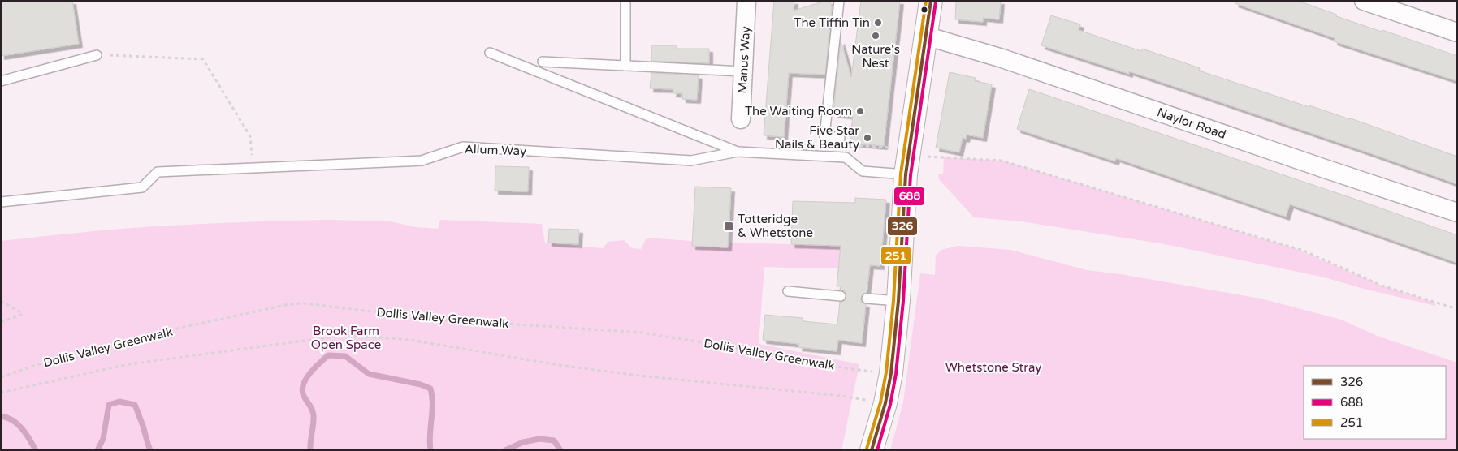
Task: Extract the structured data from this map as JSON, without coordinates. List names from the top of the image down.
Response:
{
  "streets": {
    "street": ["Manus Way", "Naylor Road"],
    "lane": ["Allum Way"],
    "path": ["Dollis Valley Greenwalk"]
  },
  "parks": ["Brook Farm Open Space", "Whetstone Stray"],
  "places": {
    "other": [
      "The Tiffin Tin",
      "Nature's Nest",
      "The Waiting Room",
      "Five Star Nails & Beauty"
    ],
    "transit": ["Totteridge & Whetstone"]
  },
  "lines": ["transit line 326", "transit line 251", "transit line 688"],
  "legend": ["326", "688", "251"]
}
